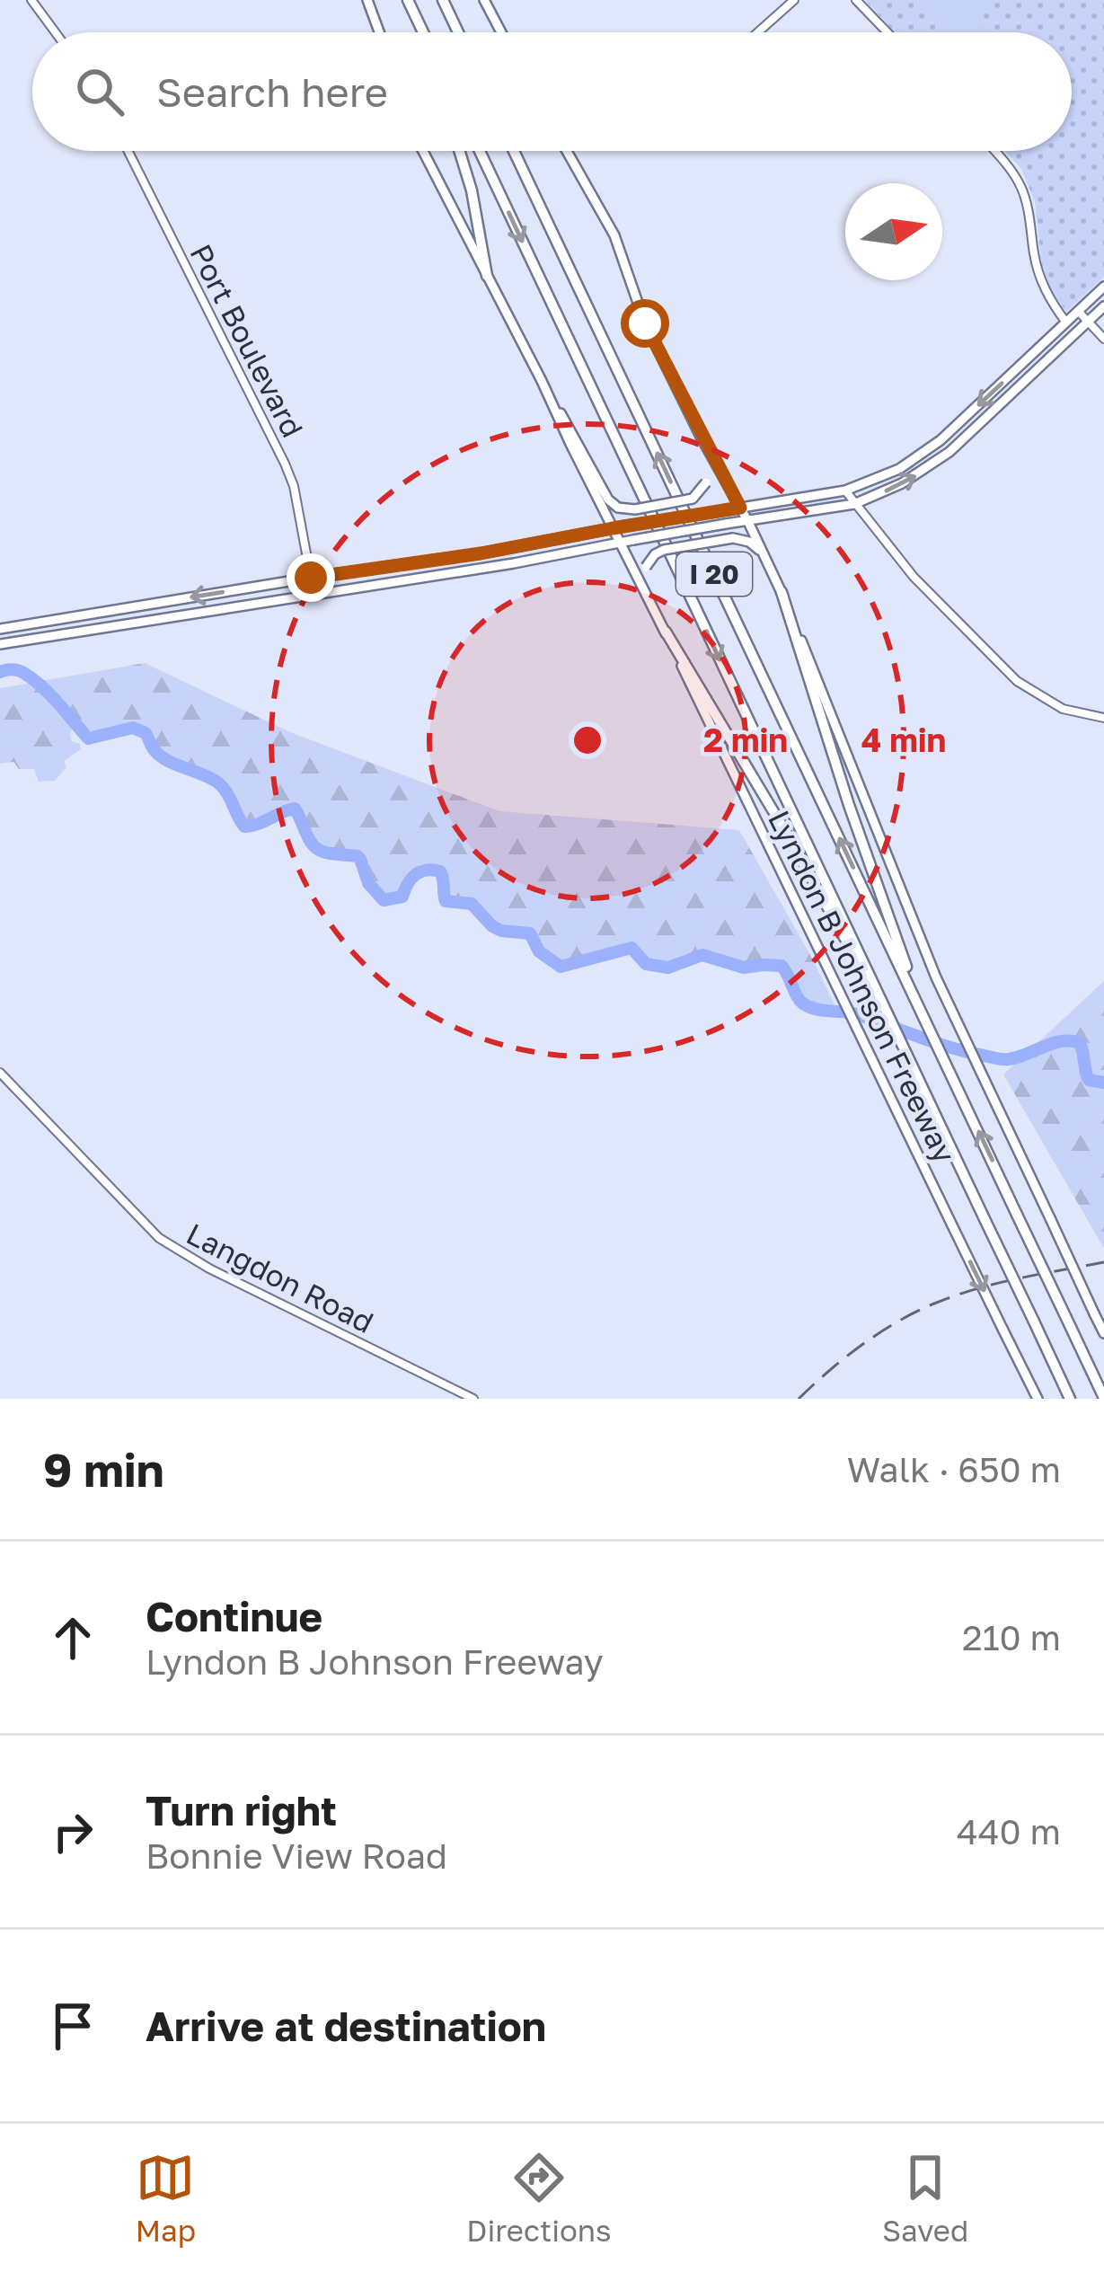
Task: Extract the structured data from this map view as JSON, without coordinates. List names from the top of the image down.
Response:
{
  "streets": {
    "highway": ["I 20", "Lyndon B Johnson Freeway"],
    "street": ["Port Boulevard", "Langdon Road"]
  },
  "north": "right",
  "page": {
    "search": "Search here",
    "heading": ["9 min", "Walk · 650 m"],
    "list": [
      ["Continue", "Lyndon B Johnson Freeway", "210 m"],
      ["Turn right", "Bonnie View Road", "440 m"],
      "Arrive at destination"
    ],
    "nav": ["Map", "Directions", "Saved"]
  },
  "rings": ["2 min", "4 min"]
}
